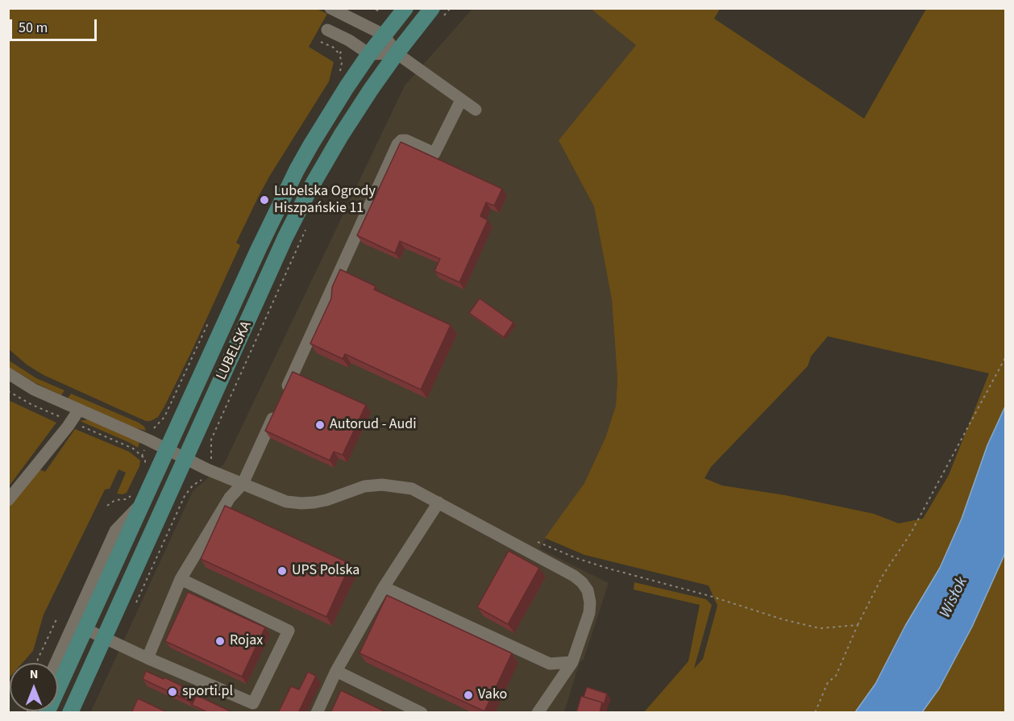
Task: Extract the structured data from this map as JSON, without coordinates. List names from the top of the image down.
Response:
{
  "streets": {
    "main road": ["LUBELSKA"]
  },
  "water": ["Wisłok"],
  "places": [
    "Lubelska Ogrody Hiszpańskie 11",
    "Autorud - Audi",
    "UPS Polska",
    "Rojax",
    "sporti.pl",
    "Vako"
  ],
  "scale_bar": "50 m",
  "north": "top"
}
